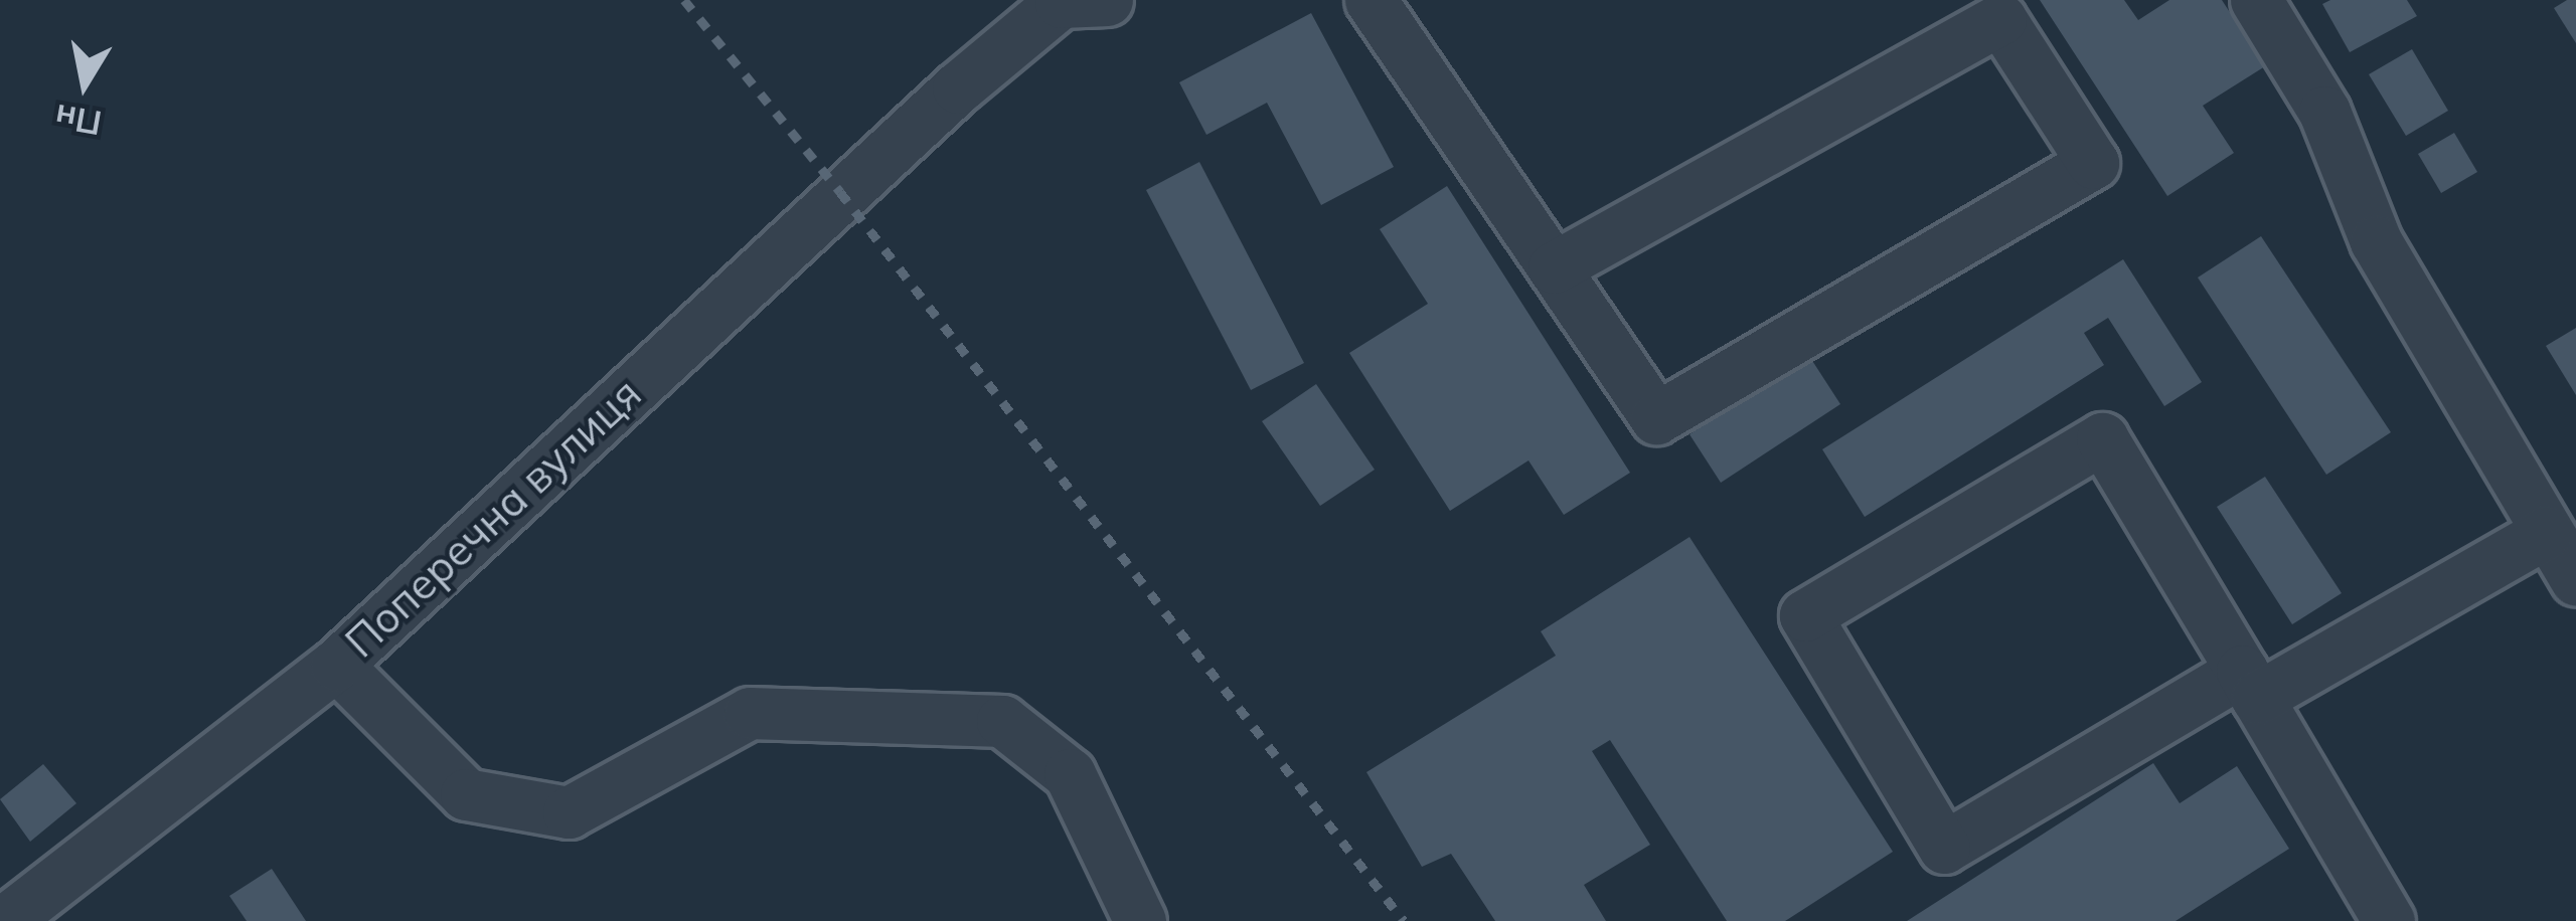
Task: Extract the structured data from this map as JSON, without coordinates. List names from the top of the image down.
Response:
{
  "streets": {
    "street": ["Поперечна вулиця"]
  },
  "north": "bottom"
}
